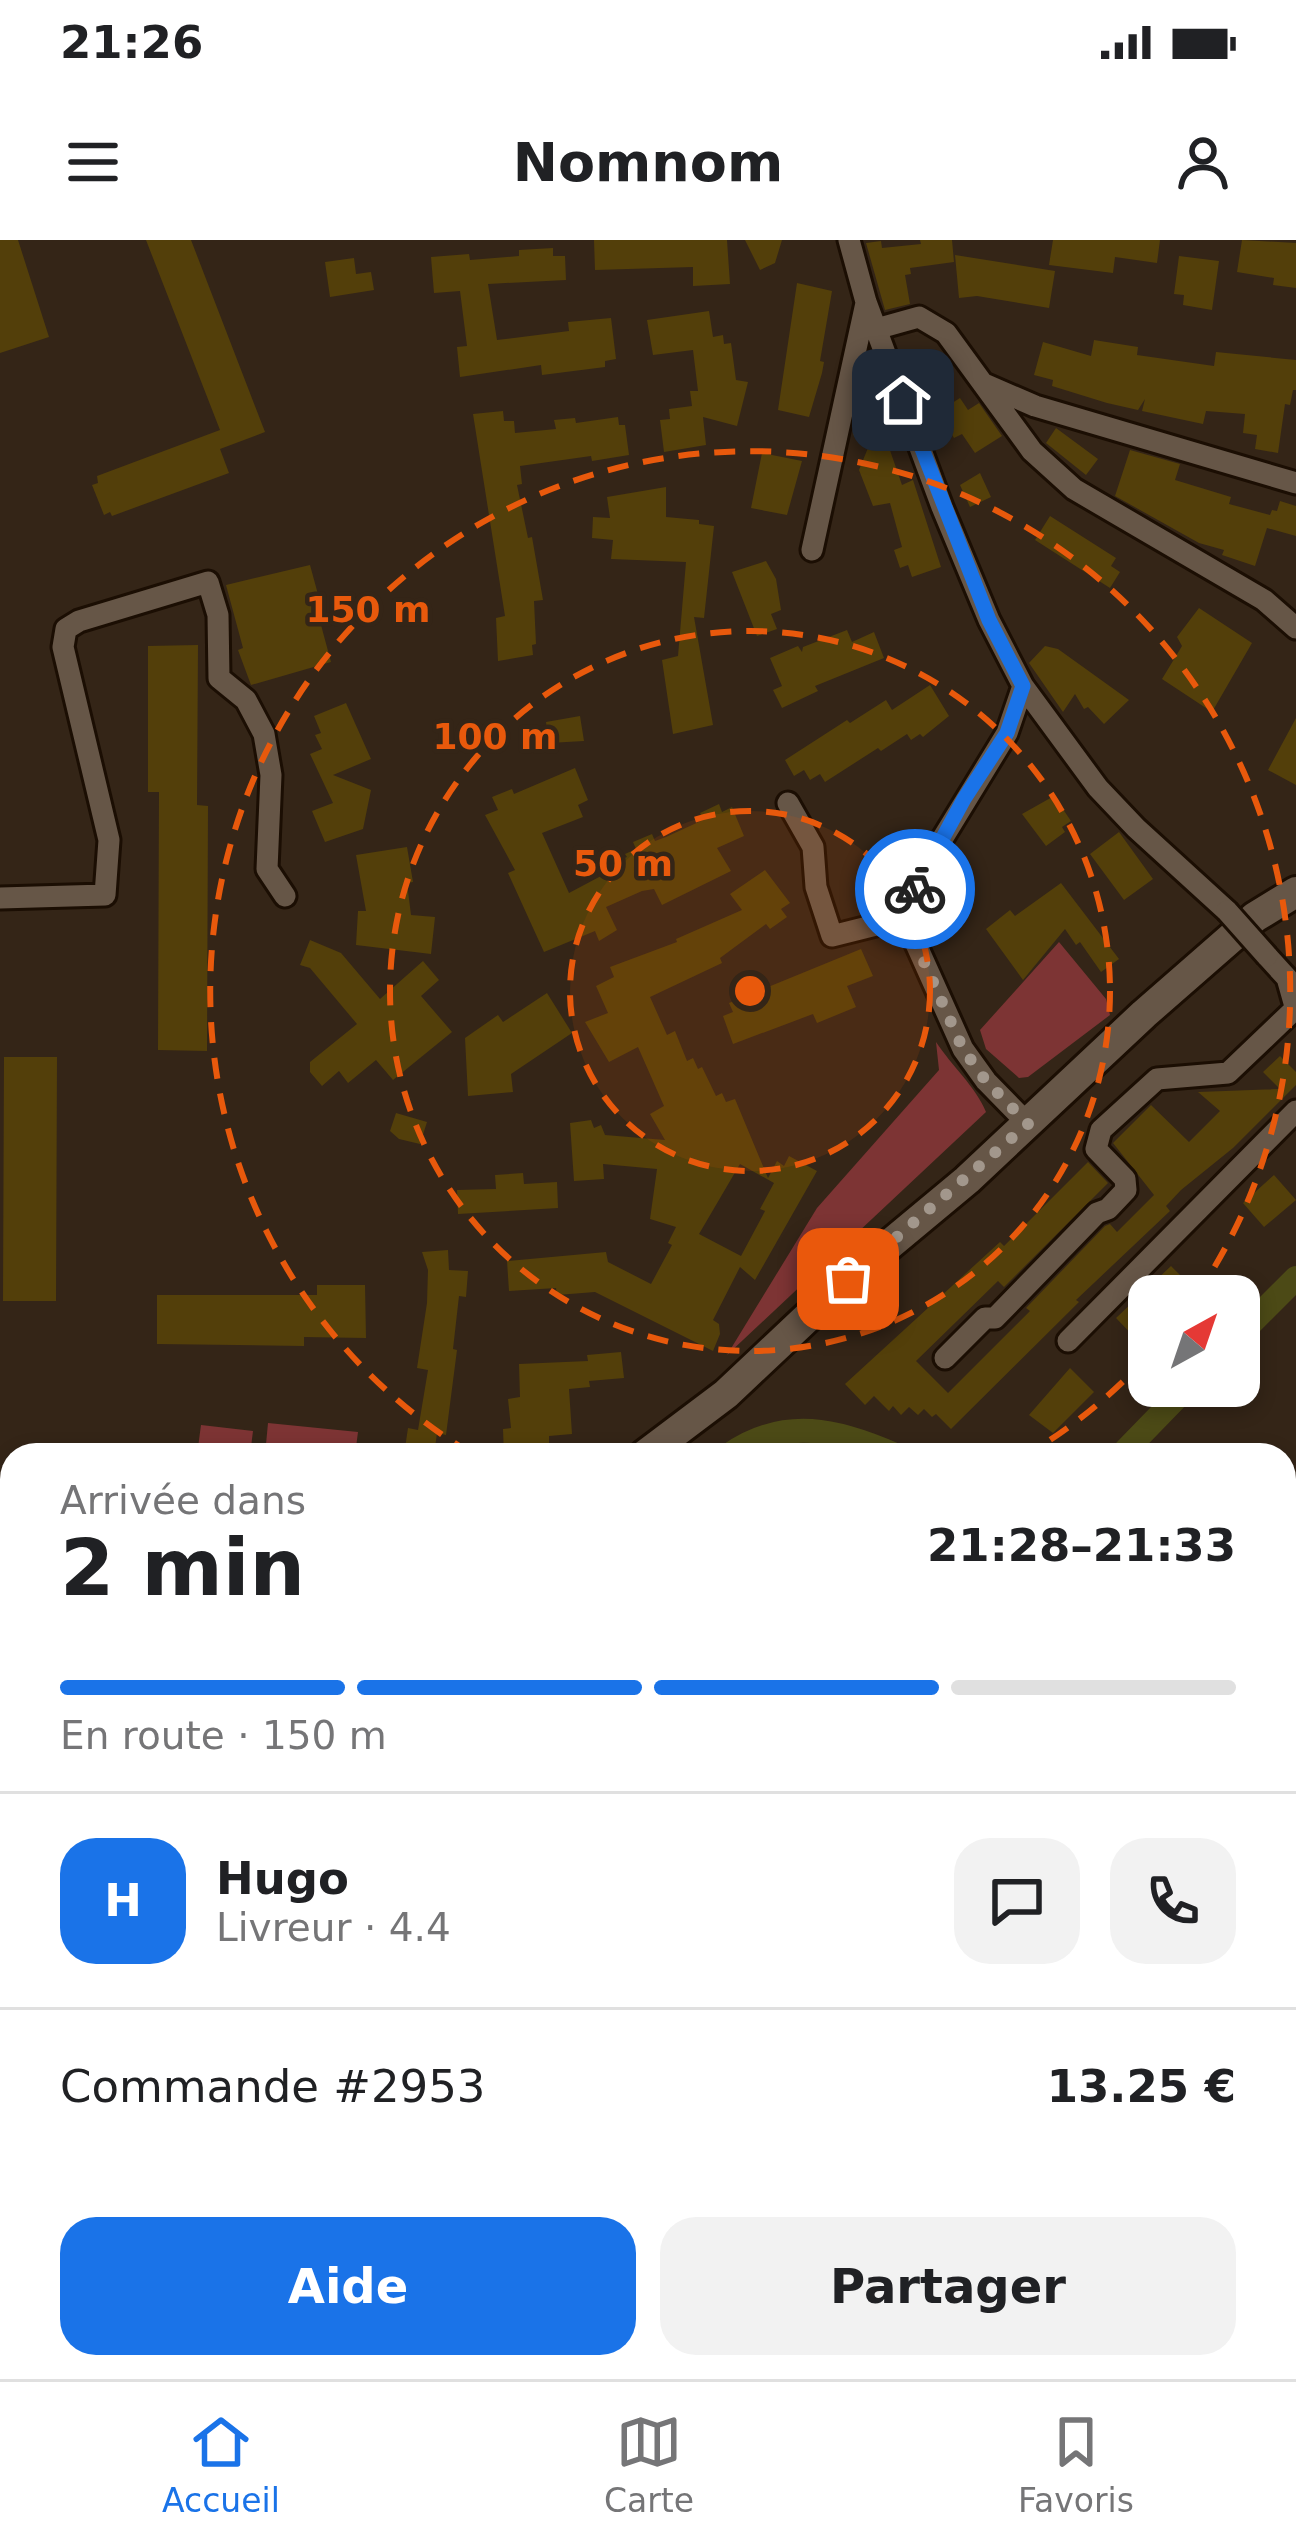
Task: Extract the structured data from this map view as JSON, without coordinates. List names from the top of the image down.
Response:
{
  "north": "top right",
  "page": {
    "status": "21:26",
    "header": "Nomnom",
    "heading": ["2 min", "Arrivée dans", "21:28–21:33"],
    "panel": [
      "Hugo",
      "Livreur · 4.4",
      "Commande #2953",
      "13.25 €"
    ],
    "bar": "En route · 150 m",
    "round": "H",
    "buttons": ["Aide", "Partager"],
    "tabs": ["Accueil", "Carte", "Favoris"]
  },
  "rings": ["150 m", "100 m", "50 m"]
}
